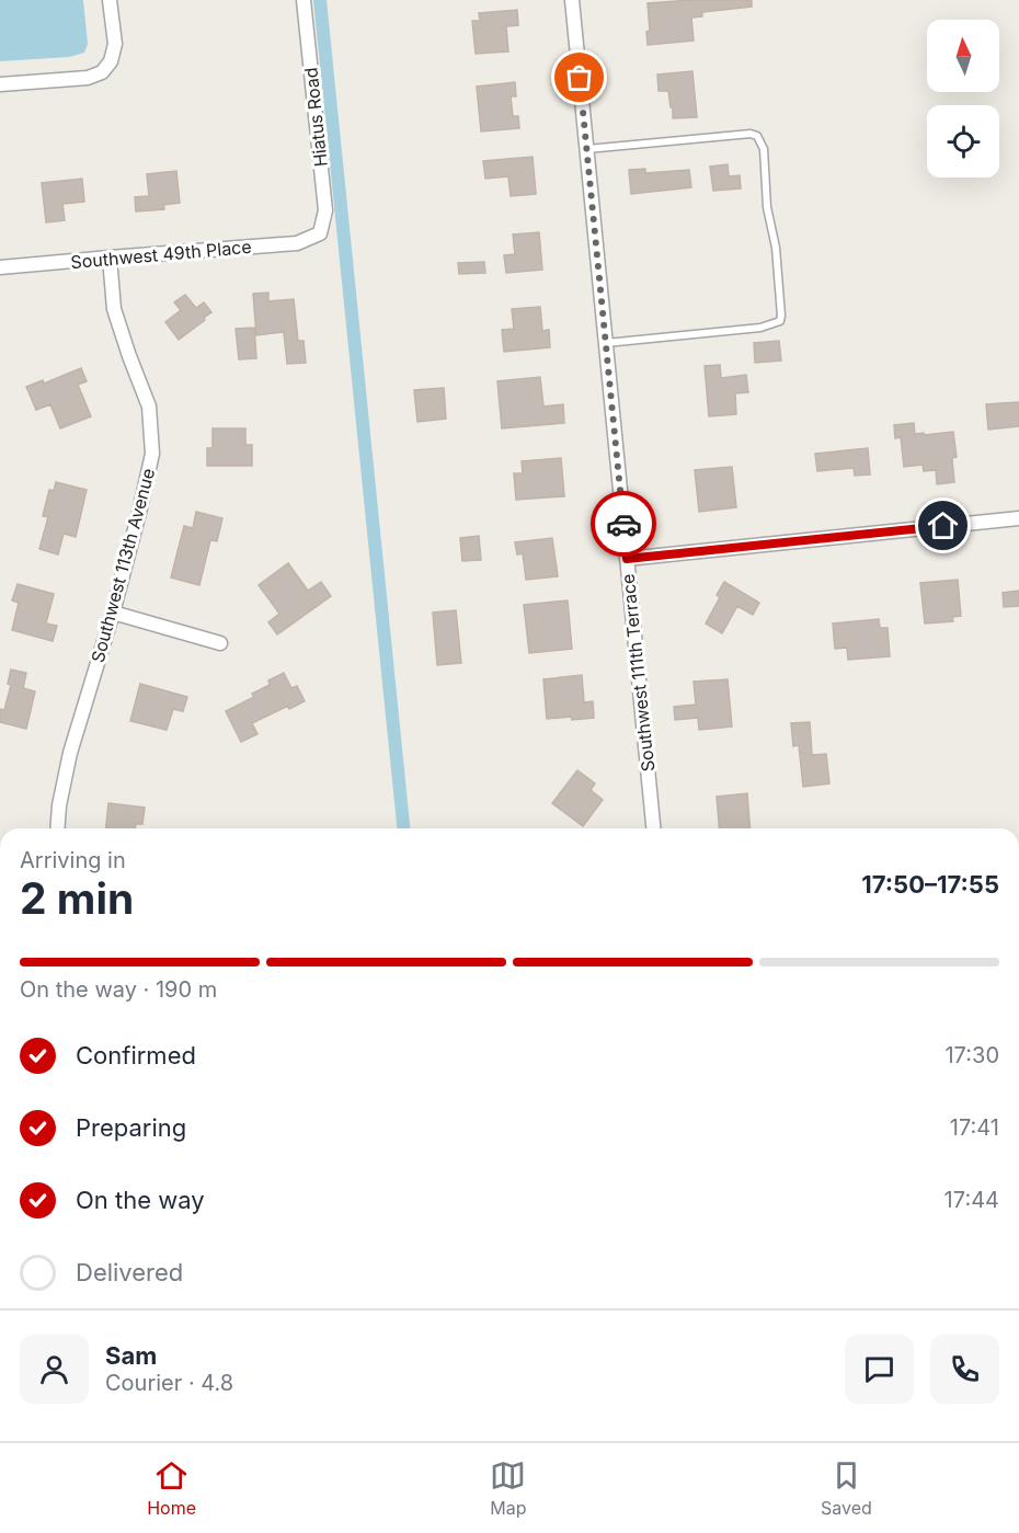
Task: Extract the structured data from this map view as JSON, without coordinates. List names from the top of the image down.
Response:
{
  "streets": {
    "street": [
      "Hiatus Road",
      "Southwest 49th Place",
      "Southwest 113th Avenue",
      "Southwest 111th Terrace"
    ]
  },
  "crossings": [
    ["Hiatus Road", "Southwest 49th Place"],
    ["Southwest 49th Place", "Southwest 113th Avenue"]
  ],
  "north": "top",
  "page": {
    "heading": ["2 min", "Arriving in", "17:50–17:55"],
    "panel": ["Sam", "Courier · 4.8"],
    "bar": "On the way · 190 m",
    "list": [
      ["Confirmed", "17:30"],
      ["Preparing", "17:41"],
      ["On the way", "17:44"],
      "Delivered"
    ],
    "tabs": ["Home", "Map", "Saved"]
  }
}
